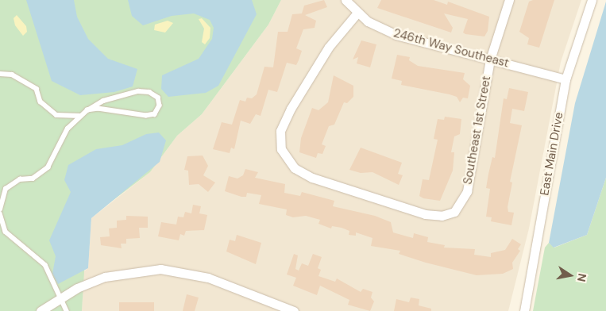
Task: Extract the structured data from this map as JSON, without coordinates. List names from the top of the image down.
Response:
{
  "streets": {
    "street": ["246th Way Southeast", "Southeast 1st Street", "East Main Drive"]
  },
  "crossings": [
    ["246th Way Southeast", "Southeast 1st Street"],
    ["246th Way Southeast", "East Main Drive"]
  ],
  "north": "right"
}
